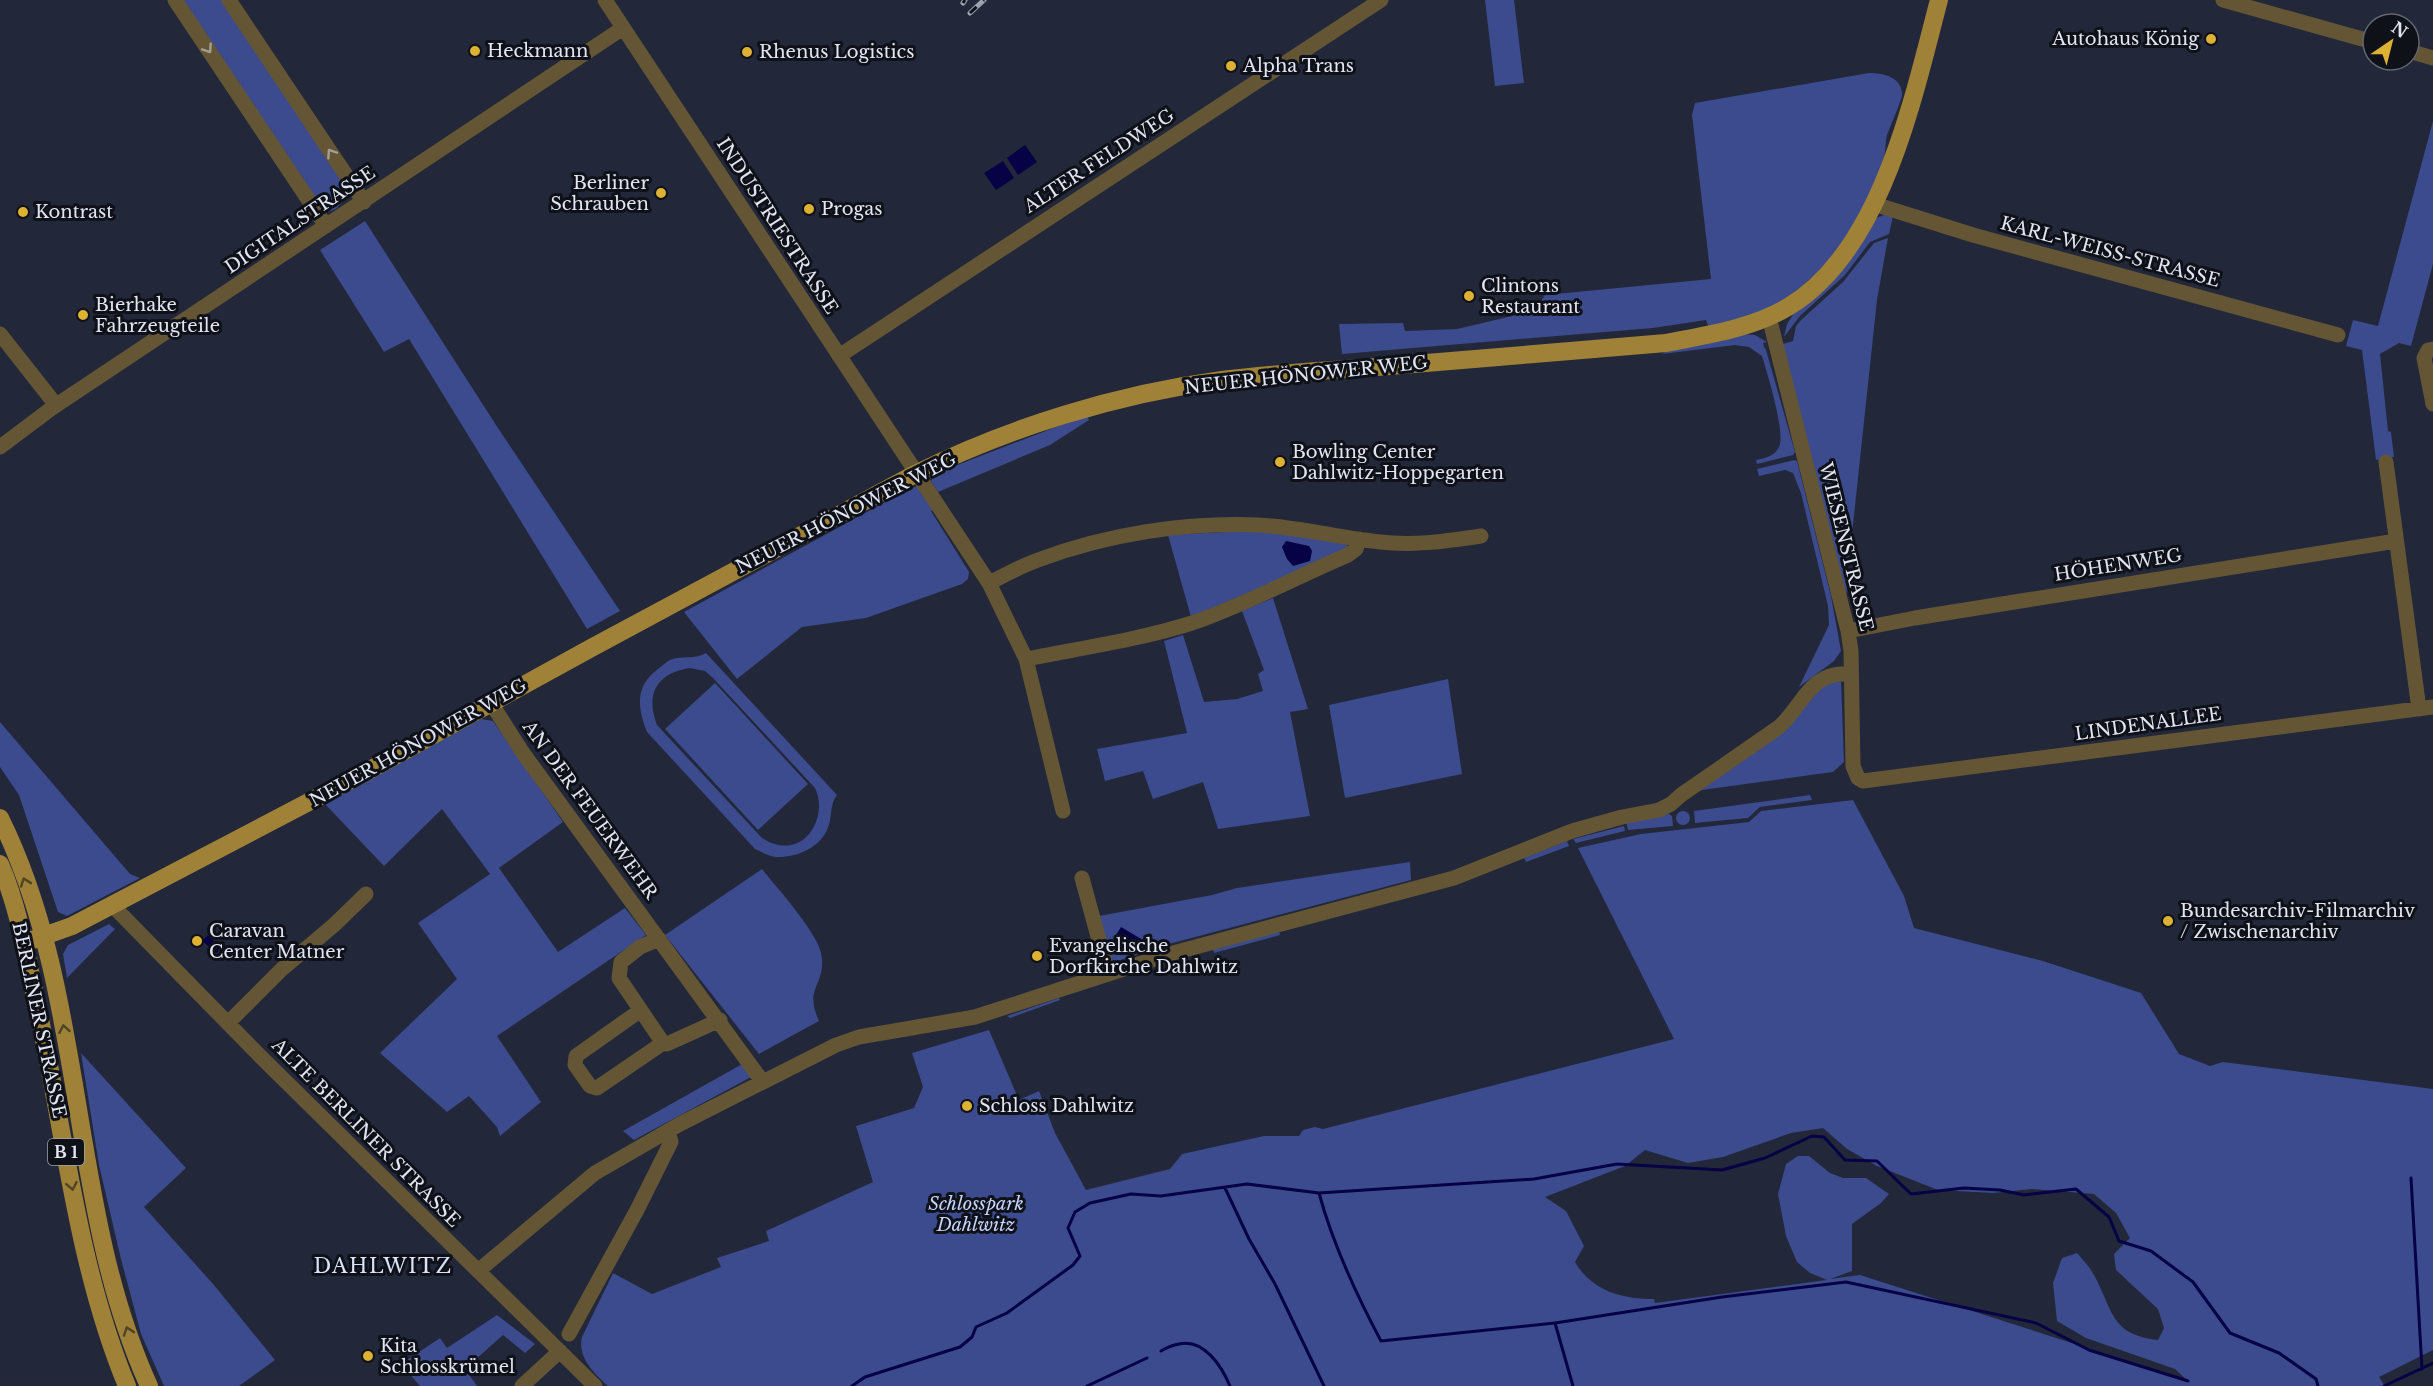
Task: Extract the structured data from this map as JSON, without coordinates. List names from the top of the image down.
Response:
{
  "streets": {
    "main road": ["NEUER HÖNOWER WEG", "BERLINER STRASSE", "B 1"],
    "street": [
      "ALTER FELDWEG",
      "DIGITALSTRASSE",
      "INDUSTRIESTRASSE",
      "KARL-WEISS-STRASSE",
      "WIESENSTRASSE",
      "HÖHENWEG",
      "LINDENALLEE",
      "AN DER FEUERWEHR",
      "ALTE BERLINER STRASSE"
    ]
  },
  "crossings": [
    ["ALTER FELDWEG", "INDUSTRIESTRASSE"],
    ["DIGITALSTRASSE", "INDUSTRIESTRASSE"],
    ["INDUSTRIESTRASSE", "NEUER HÖNOWER WEG"],
    ["KARL-WEISS-STRASSE", "NEUER HÖNOWER WEG"],
    ["NEUER HÖNOWER WEG", "WIESENSTRASSE"],
    ["NEUER HÖNOWER WEG", "AN DER FEUERWEHR"],
    ["NEUER HÖNOWER WEG", "BERLINER STRASSE"],
    ["NEUER HÖNOWER WEG", "ALTE BERLINER STRASSE"],
    ["WIESENSTRASSE", "HÖHENWEG"],
    ["WIESENSTRASSE", "LINDENALLEE"]
  ],
  "districts": ["DAHLWITZ"],
  "parks": ["Schlosspark Dahlwitz"],
  "places": [
    "Autohaus König",
    "Heckmann",
    "Rhenus Logistics",
    "Alpha Trans",
    "Berliner Schrauben",
    "Progas",
    "Kontrast",
    "Clintons Restaurant",
    "Bierhake Fahrzeugteile",
    "Bowling Center Dahlwitz-Hoppegarten",
    "Bundesarchiv-Filmarchiv / Zwischenarchiv",
    "Caravan Center Matner",
    "Evangelische Dorfkirche Dahlwitz",
    "Schloss Dahlwitz",
    "Kita Schlosskrümel"
  ],
  "north": "top right"
}
